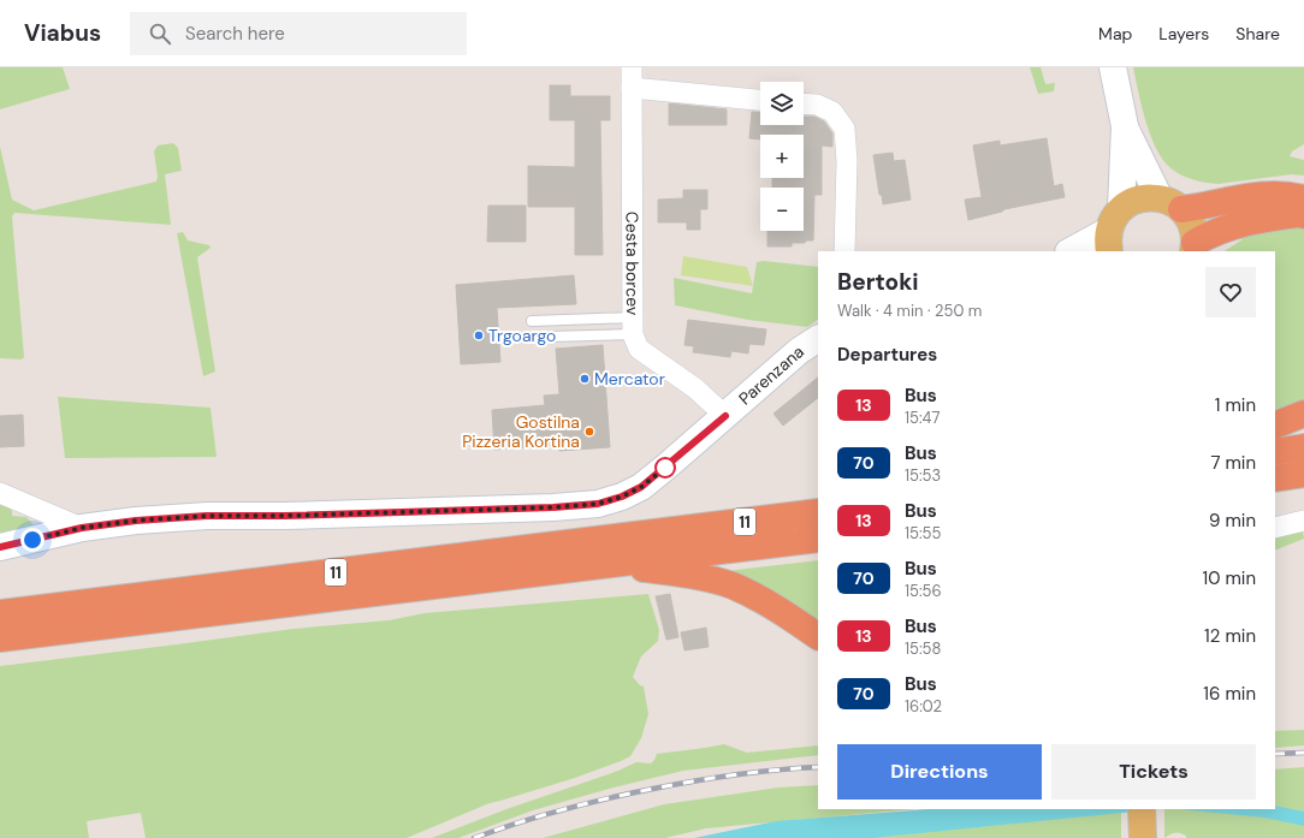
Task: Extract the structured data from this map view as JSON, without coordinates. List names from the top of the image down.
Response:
{
  "streets": {
    "highway": ["11"],
    "street": ["Cesta borcev", "Parenzana"]
  },
  "crossings": [
    ["Cesta borcev", "Parenzana"]
  ],
  "places": ["Trgoargo", "Mercator", "Gostilna Pizzeria Kortina"],
  "lines": ["bus line 13"],
  "page": {
    "header": "Viabus",
    "search": "Search here",
    "nav": ["Map", "Layers", "Share"],
    "map_buttons": ["+", "−"],
    "heading": [
      ["Bertoki", "Walk · 4 min · 250 m"],
      "Departures"
    ],
    "list": [
      {
        "mark": "13",
        "name": "Bus",
        "note": "15:47",
        "value": "1 min"
      },
      {
        "mark": "70",
        "name": "Bus",
        "note": "15:53",
        "value": "7 min"
      },
      {
        "mark": "13",
        "name": "Bus",
        "note": "15:55",
        "value": "9 min"
      },
      {
        "mark": "70",
        "name": "Bus",
        "note": "15:56",
        "value": "10 min"
      },
      {
        "mark": "13",
        "name": "Bus",
        "note": "15:58",
        "value": "12 min"
      },
      {
        "mark": "70",
        "name": "Bus",
        "note": "16:02",
        "value": "16 min"
      }
    ],
    "buttons": ["Directions", "Tickets"]
  }
}
